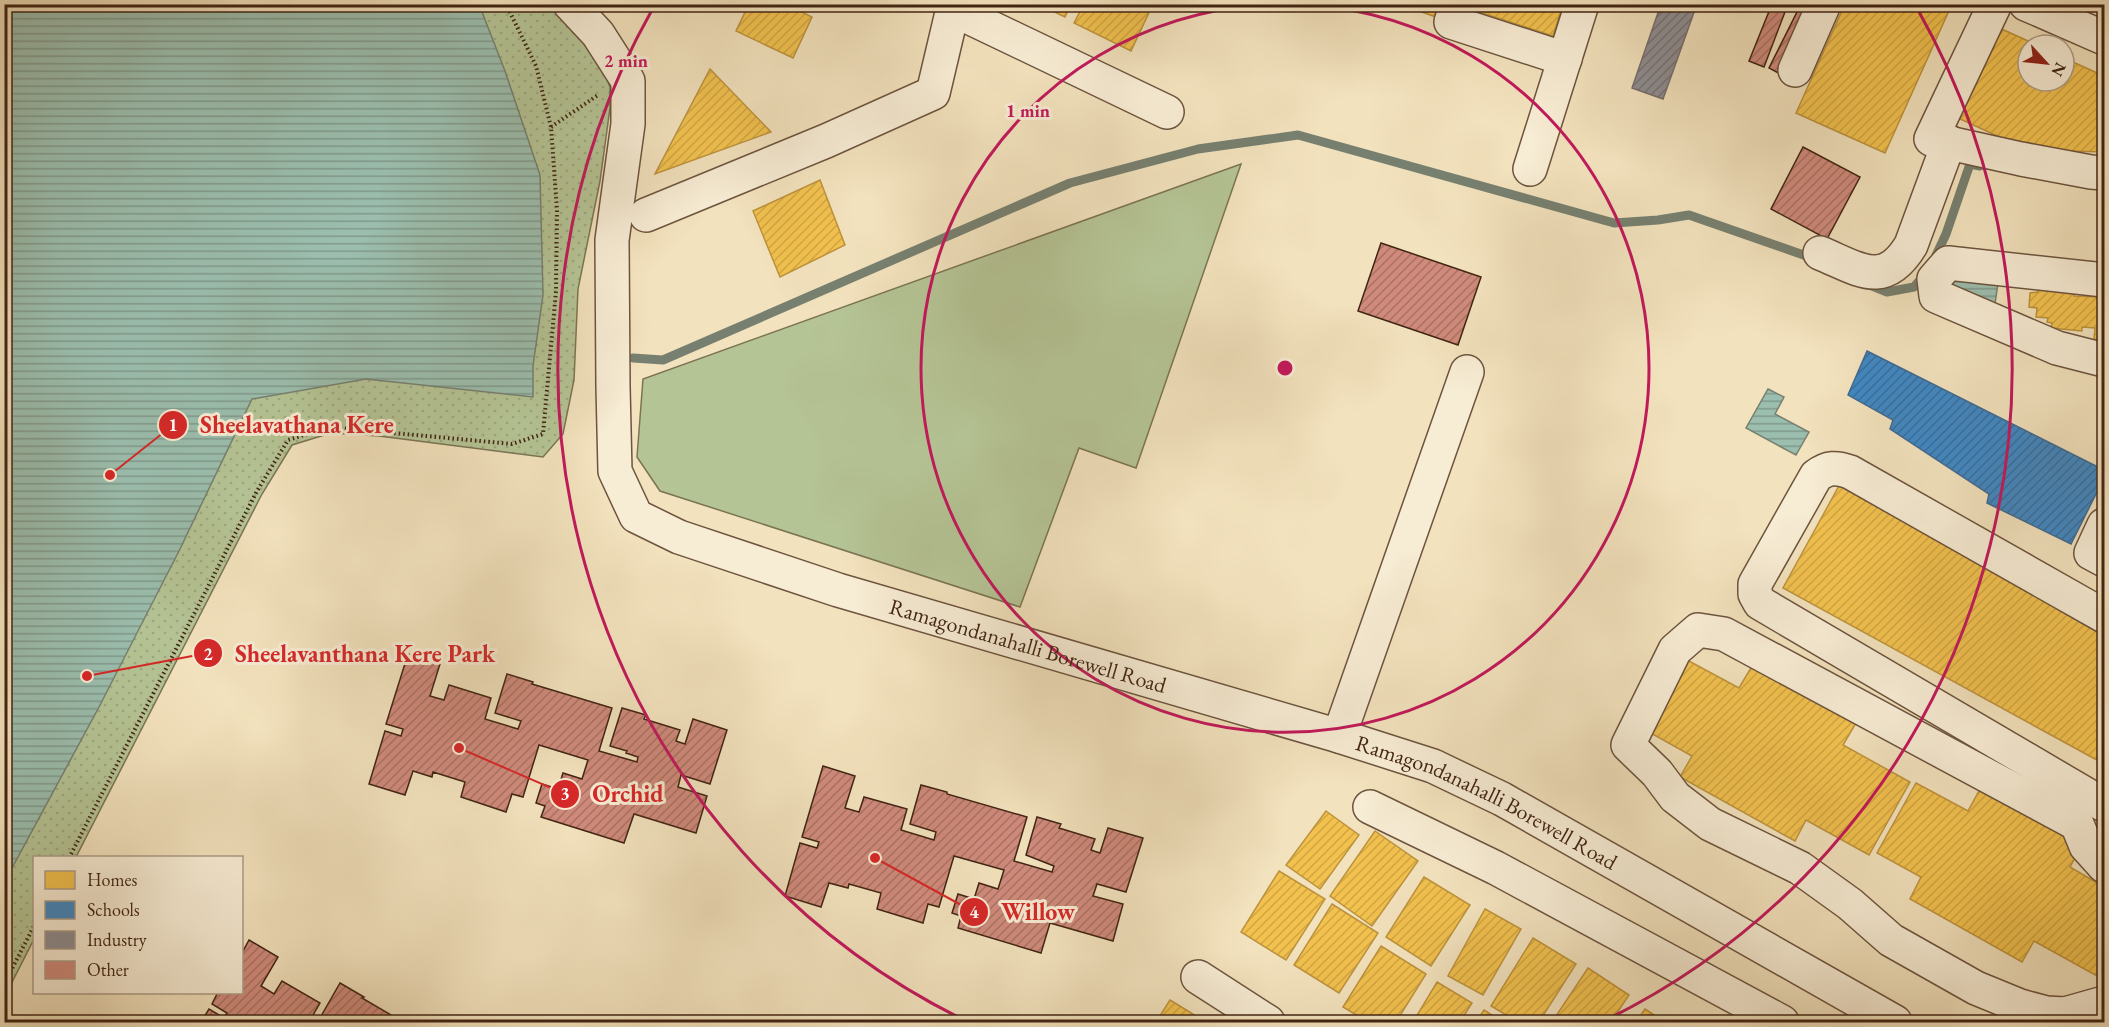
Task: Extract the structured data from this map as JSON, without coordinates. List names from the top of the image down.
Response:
{
  "streets": {
    "street": ["Ramagondanahalli Borewell Road"]
  },
  "places": [
    "Sheelavathana Kere",
    "Sheelavanthana Kere Park",
    "Orchid",
    "Willow"
  ],
  "legend": [
    "Homes",
    "Schools",
    "Industry",
    "Other"
  ],
  "north": "bottom right",
  "rings": ["2 min", "1 min"]
}
